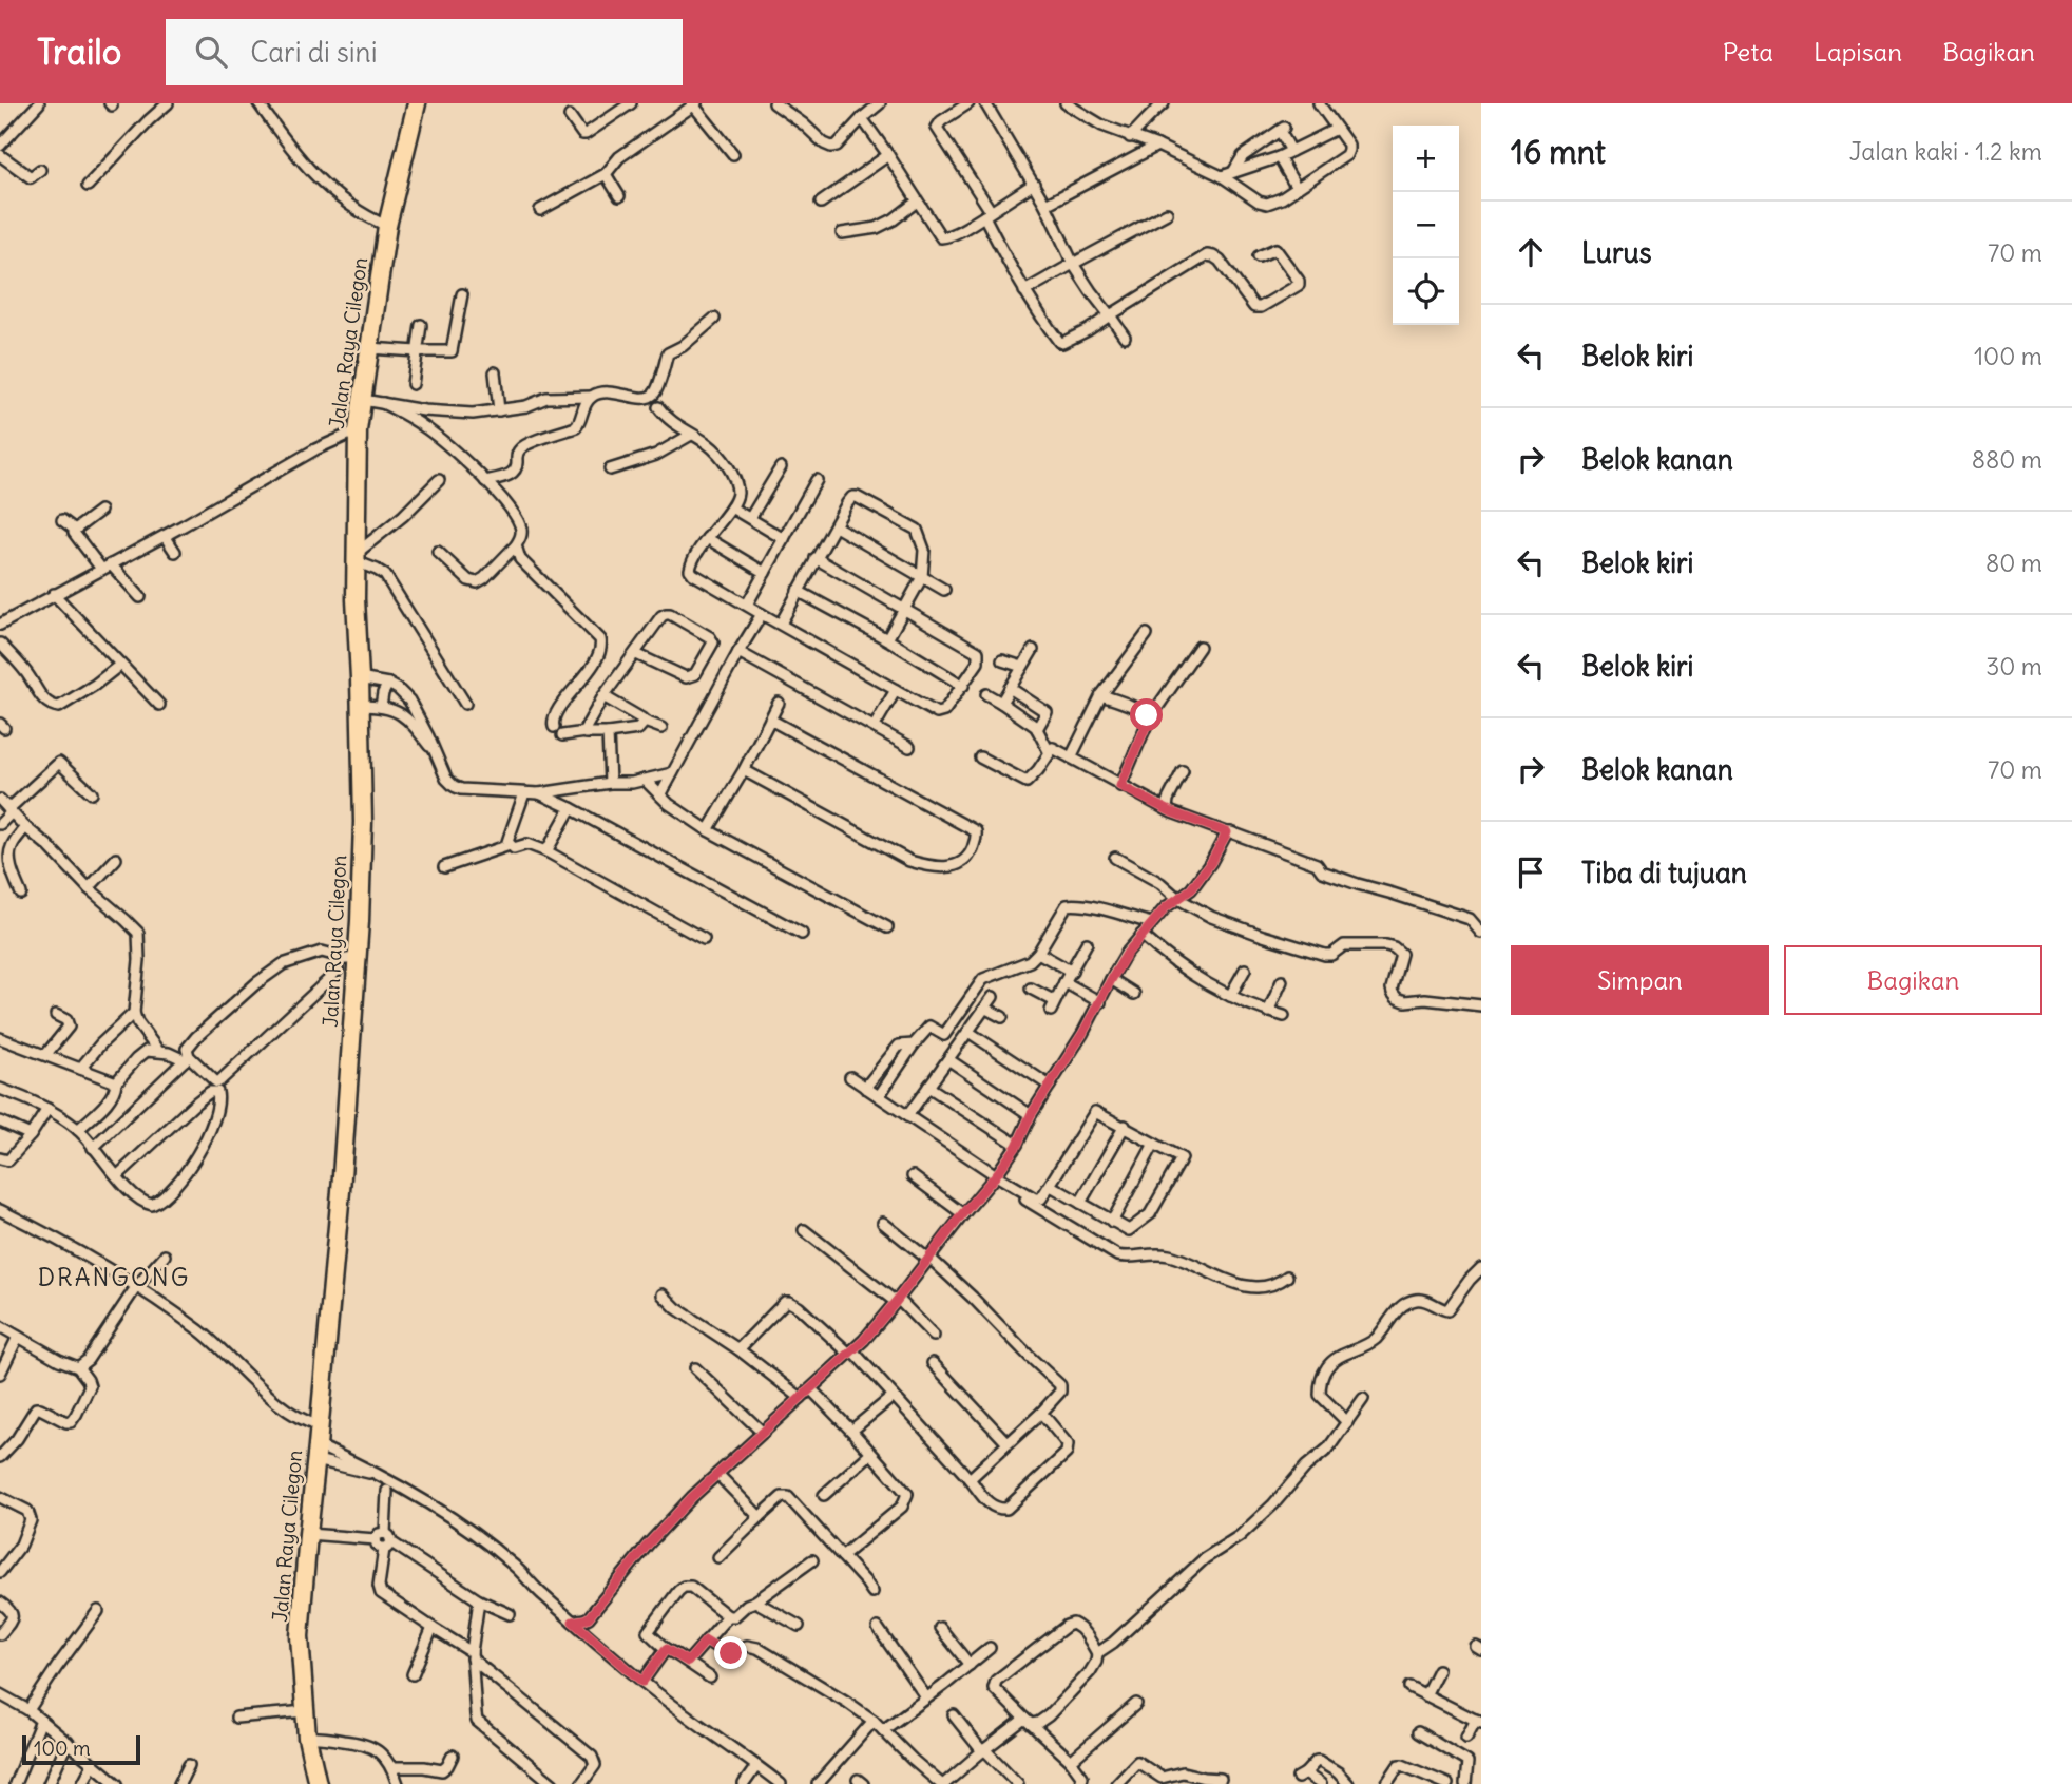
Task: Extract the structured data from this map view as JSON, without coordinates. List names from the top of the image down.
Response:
{
  "streets": {
    "highway": ["Jalan Raya Cilegon"]
  },
  "districts": ["DRANGONG"],
  "scale_bar": "100 m",
  "page": {
    "header": "Trailo",
    "search": "Cari di sini",
    "nav": ["Peta", "Lapisan", "Bagikan"],
    "heading": ["16 mnt", "Jalan kaki · 1.2 km"],
    "map_buttons": ["+", "−"],
    "list": [
      ["Lurus", "70 m"],
      ["Belok kiri", "100 m"],
      ["Belok kanan", "880 m"],
      ["Belok kiri", "80 m"],
      ["Belok kiri", "30 m"],
      ["Belok kanan", "70 m"],
      "Tiba di tujuan"
    ],
    "buttons": ["Simpan", "Bagikan"],
    "scale": "100 m"
  }
}
